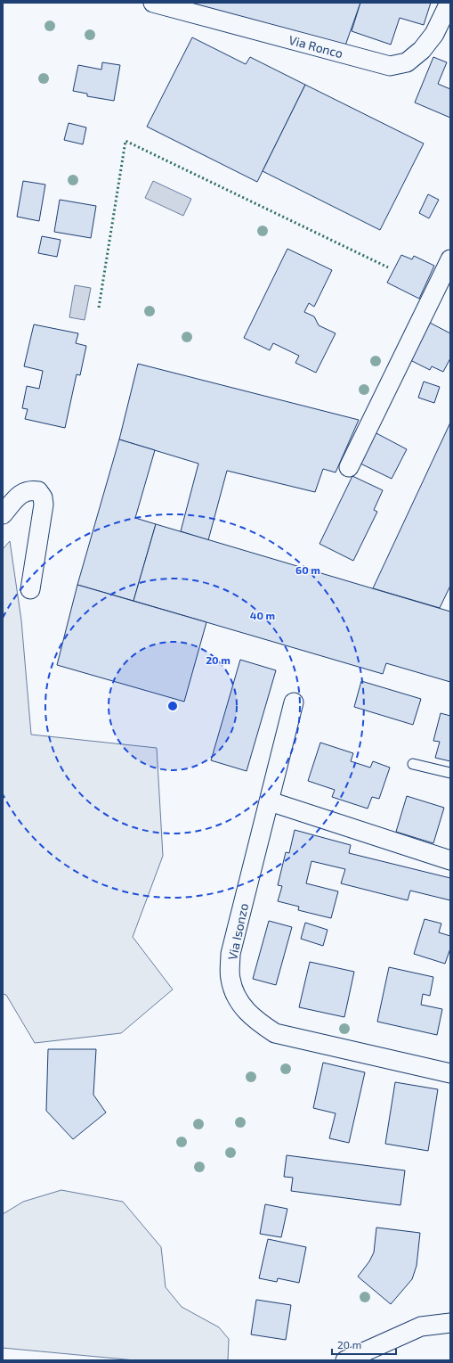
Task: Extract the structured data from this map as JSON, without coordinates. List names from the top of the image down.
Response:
{
  "streets": {
    "street": ["Via Ronco", "Via Isonzo"]
  },
  "scale_bar": "20 m",
  "rings": ["60 m", "40 m", "20 m"]
}
